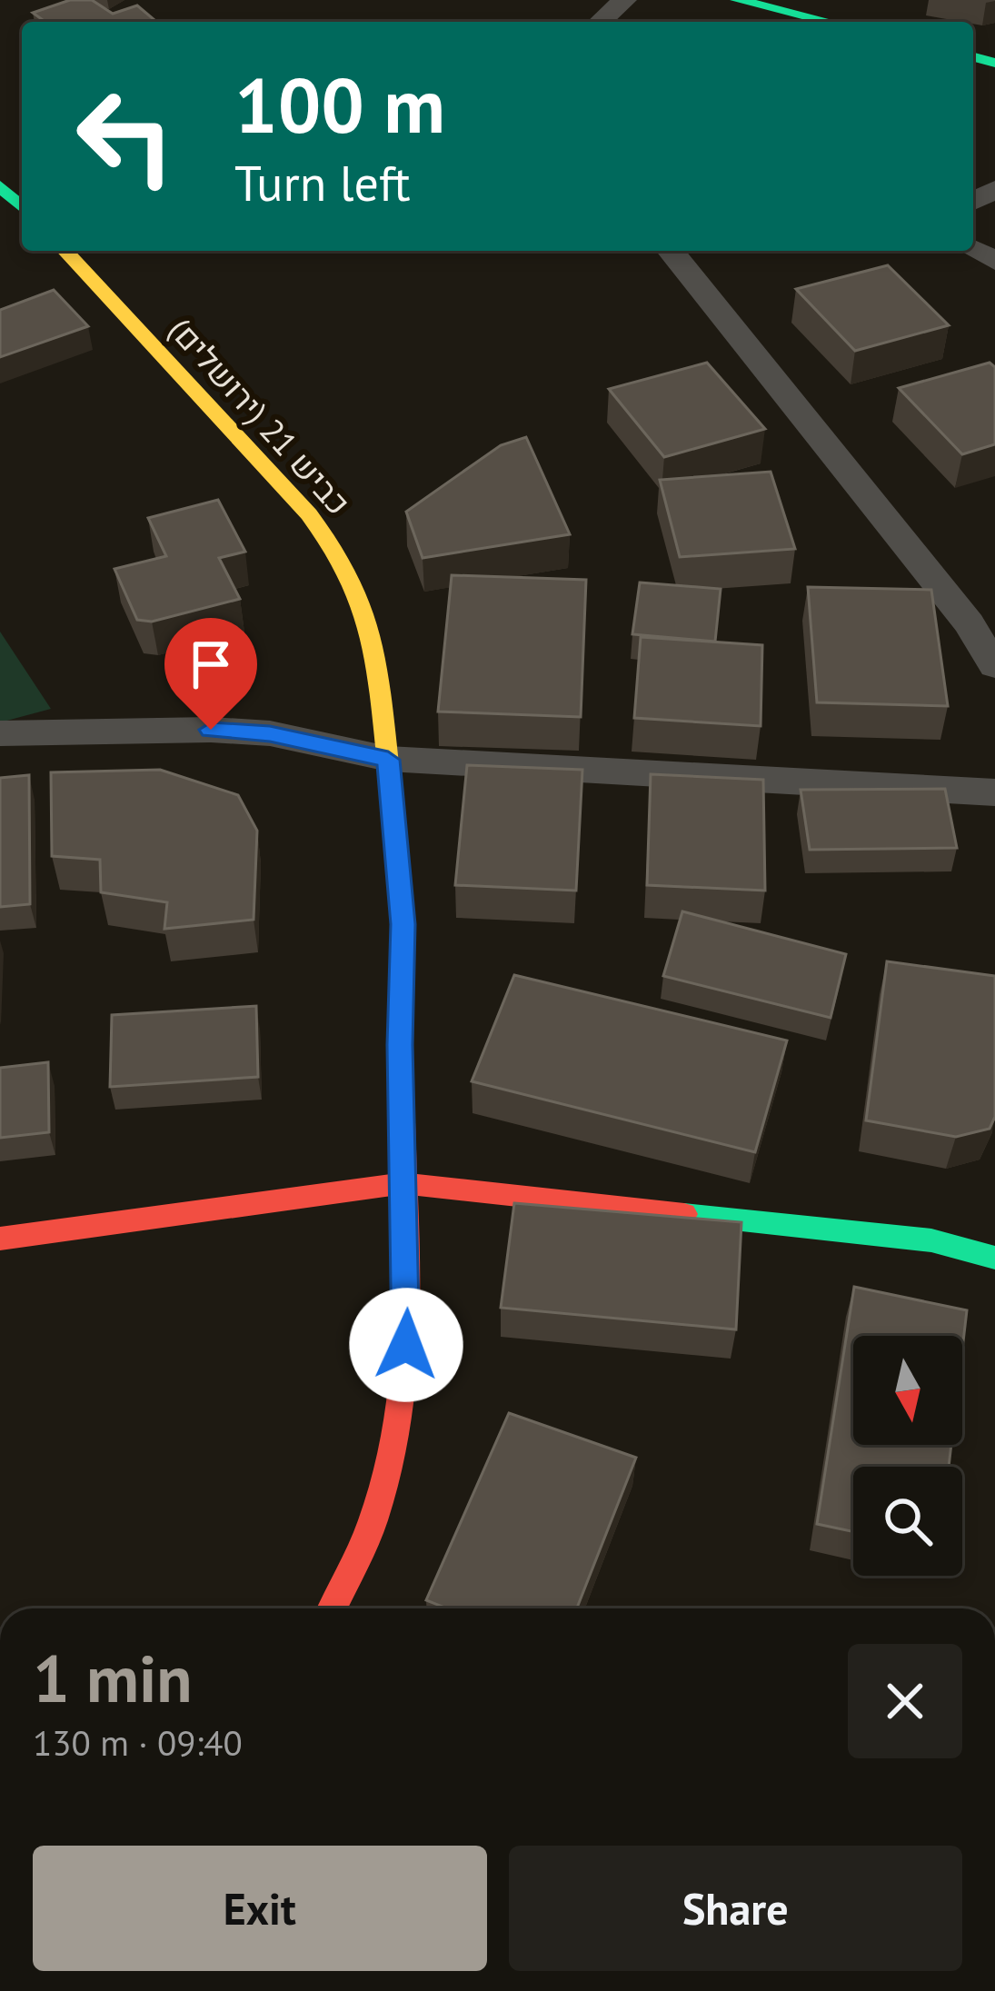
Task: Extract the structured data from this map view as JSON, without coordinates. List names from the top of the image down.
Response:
{
  "streets": {
    "main road": ["כביש 21 (ירושלים)"]
  },
  "north": "bottom",
  "page": {
    "turn": ["100 m", "Turn left"],
    "heading": ["1 min", "130 m · 09:40"],
    "buttons": ["Exit", "Share"]
  }
}
